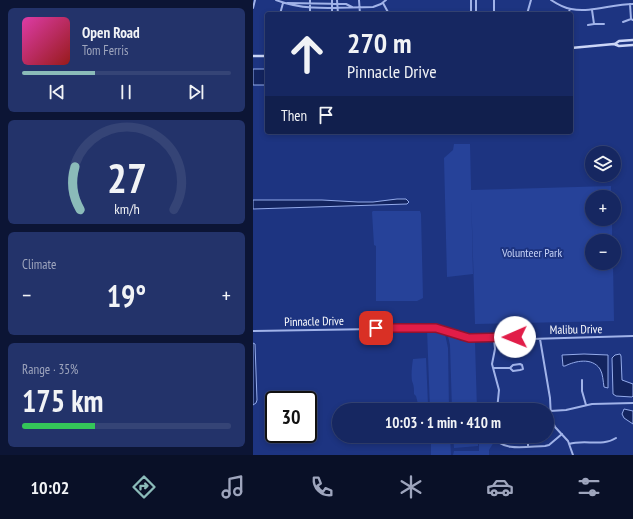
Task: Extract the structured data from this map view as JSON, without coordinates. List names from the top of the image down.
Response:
{
  "streets": {
    "street": ["Pinnacle Drive", "Malibu Drive"]
  },
  "crossings": [
    ["Pinnacle Drive", "Malibu Drive"]
  ],
  "parks": ["Volunteer Park"],
  "page": {
    "turn": ["270 m", "Pinnacle Drive"],
    "song": ["Open Road", "Tom Ferris"],
    "then": "Then",
    "map_buttons": ["+", "−"],
    "tile": [
      "Climate",
      ["Range · 35%", "175 km"]
    ],
    "heat": ["−", "19°", "+"],
    "limit": "30",
    "trip": "10:03 · 1 min · 410 m",
    "tabs": "10:02",
    "gauge": ["27", "km/h"]
  }
}
